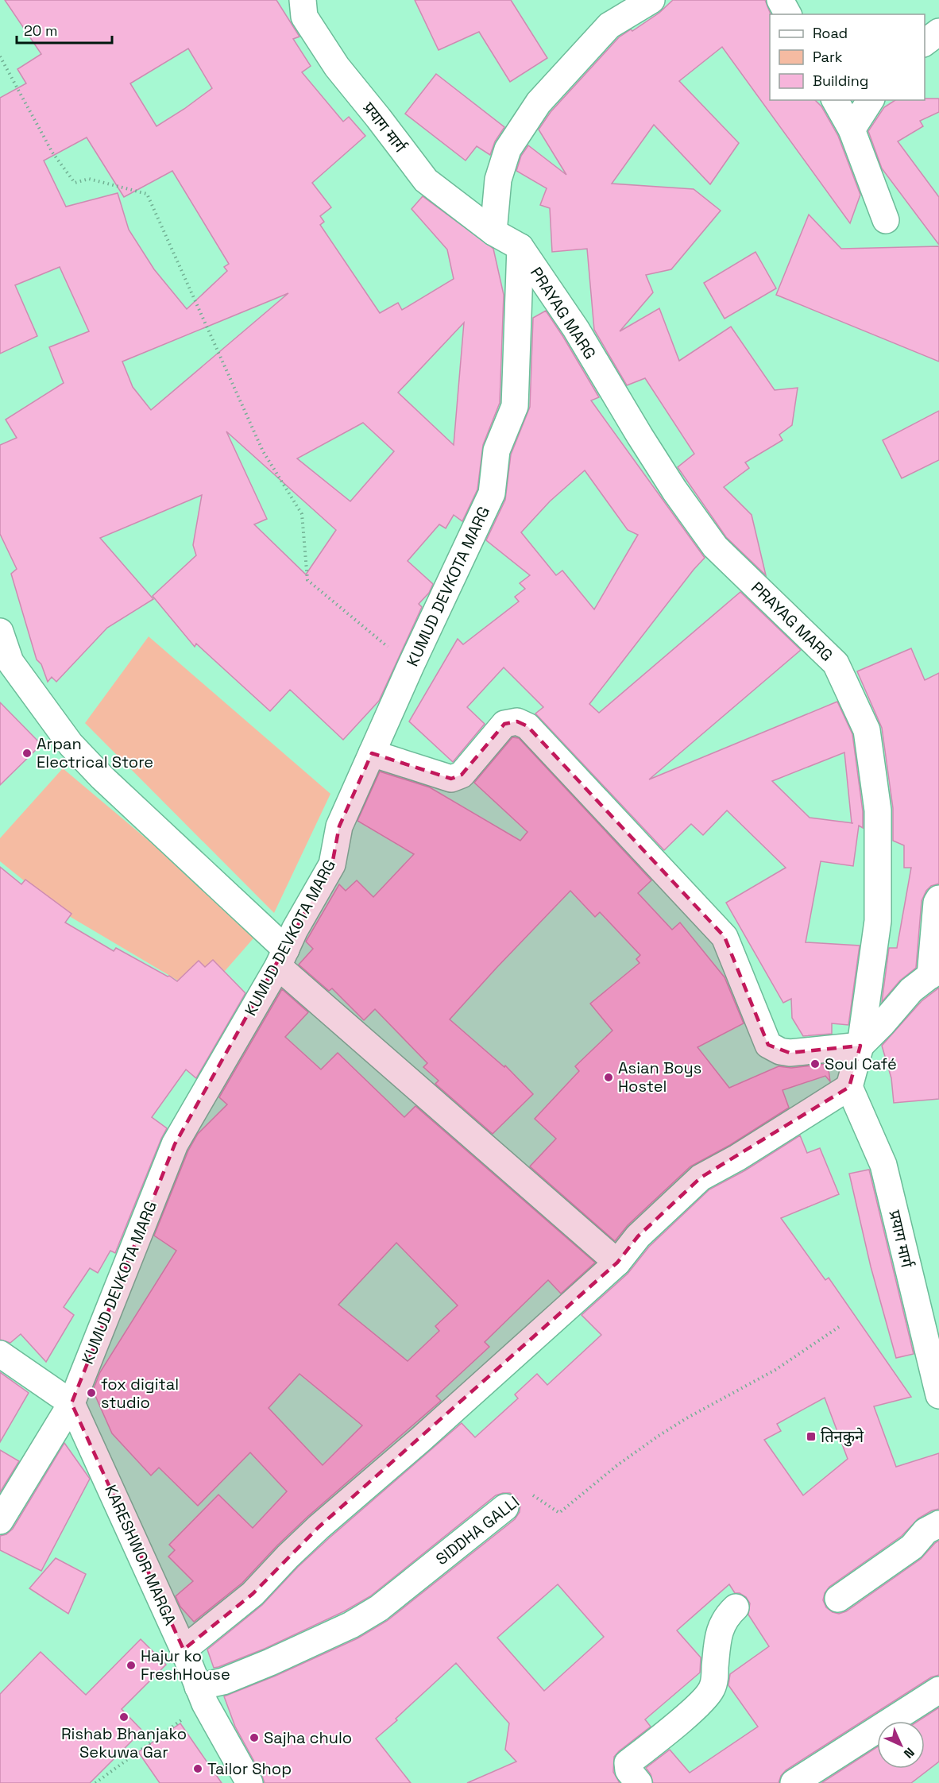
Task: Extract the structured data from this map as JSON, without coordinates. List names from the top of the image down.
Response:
{
  "streets": {
    "street": [
      "प्रयाग मार्ग",
      "PRAYAG MARG",
      "KUMUD DEVKOTA MARG",
      "SIDDHA GALLI",
      "KARESHWOR MARGA"
    ]
  },
  "crossings": [
    ["प्रयाग मार्ग", "PRAYAG MARG"],
    ["PRAYAG MARG", "KUMUD DEVKOTA MARG"],
    ["KUMUD DEVKOTA MARG", "KARESHWOR MARGA"],
    ["SIDDHA GALLI", "KARESHWOR MARGA"]
  ],
  "places": {
    "other": [
      "Arpan Electrical Store",
      "Soul Café",
      "Asian Boys Hostel",
      "fox digital studio",
      "Hajur ko FreshHouse",
      "Rishab Bhanjako Sekuwa Gar",
      "Sajha chulo",
      "Tailor Shop"
    ],
    "transit": ["तिनकुने"]
  },
  "legend": ["Road", "Park", "Building"],
  "scale_bar": "20 m",
  "north": "bottom right"
}
